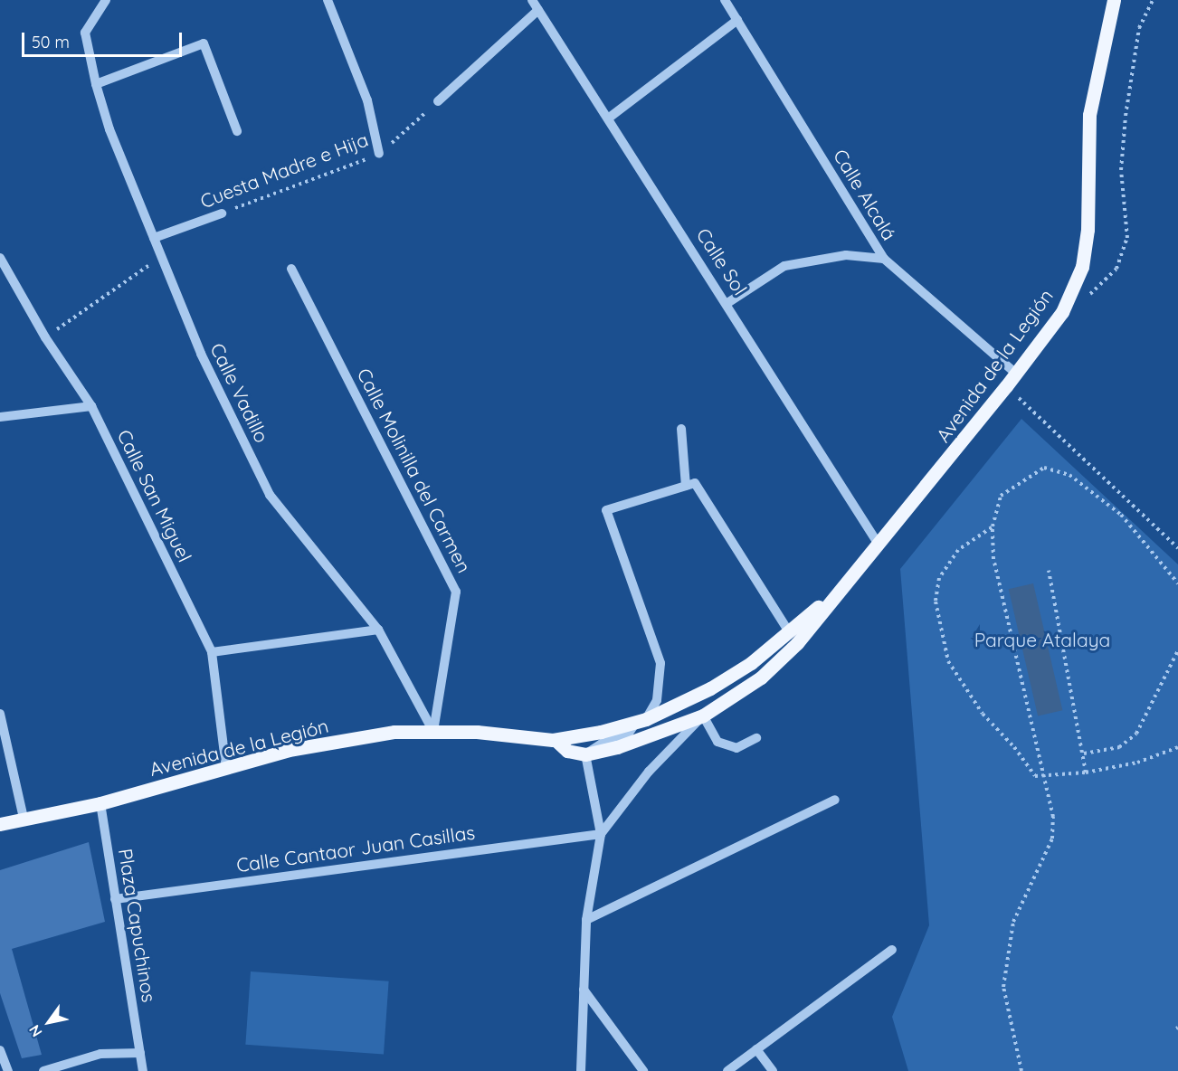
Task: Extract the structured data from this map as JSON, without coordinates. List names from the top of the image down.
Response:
{
  "streets": {
    "main road": ["Avenida de la Legión"],
    "street": [
      "Cuesta Madre e Hija",
      "Calle Alcalá",
      "Calle Sol",
      "Calle Vadillo",
      "Calle Molinilla del Carmen",
      "Calle San Miguel",
      "Calle Cantaor Juan Casillas",
      "Plaza Capuchinos"
    ]
  },
  "crossings": [
    ["Cuesta Madre e Hija", "Calle Vadillo"],
    ["Calle Alcalá", "Avenida de la Legión"],
    ["Calle Sol", "Avenida de la Legión"],
    ["Avenida de la Legión", "Calle Vadillo"],
    ["Avenida de la Legión", "Calle Molinilla del Carmen"],
    ["Avenida de la Legión", "Calle San Miguel"],
    ["Avenida de la Legión", "Plaza Capuchinos"],
    ["Calle Vadillo", "Calle Molinilla del Carmen"],
    ["Calle Cantaor Juan Casillas", "Plaza Capuchinos"]
  ],
  "parks": ["Parque Atalaya"],
  "scale_bar": "50 m",
  "north": "bottom left"
}
